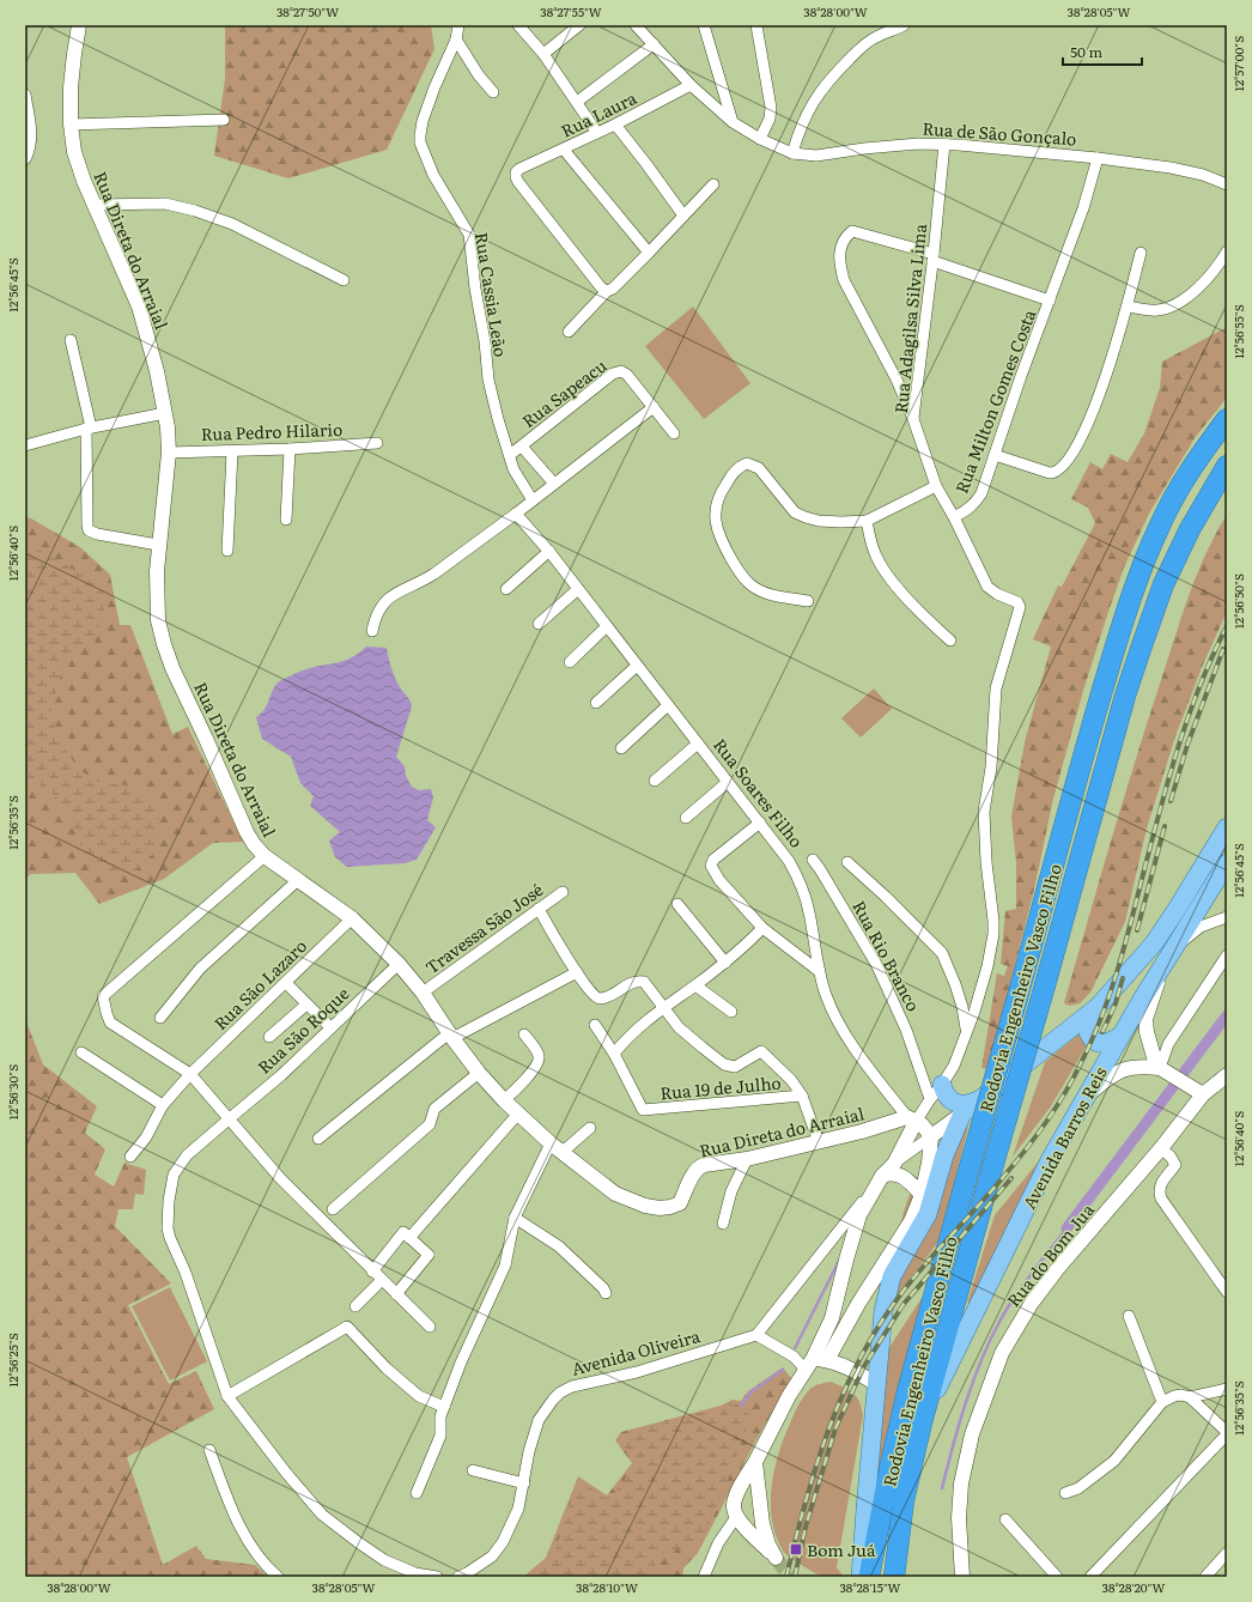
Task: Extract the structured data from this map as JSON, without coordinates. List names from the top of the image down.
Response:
{
  "streets": {
    "highway": ["Rodovia Engenheiro Vasco Filho"],
    "main road": ["Avenida Barros Reis"],
    "street": [
      "Rua Laura",
      "Rua de São Gonçalo",
      "Rua Direta do Arraial",
      "Rua Cassia Leão",
      "Rua Adagilsa Silva Lima",
      "Rua Sapeacu",
      "Rua Milton Gomes Costa",
      "Rua Pedro Hilario",
      "Rua Soares Filho",
      "Travessa São José",
      "Rua Rio Branco",
      "Rua São Lazaro",
      "Rua São Roque",
      "Rua 19 de Julho",
      "Rua do Bom Jua",
      "Avenida Oliveira"
    ]
  },
  "crossings": [
    ["Rua Laura", "Rua de São Gonçalo"],
    ["Rua de São Gonçalo", "Rua Adagilsa Silva Lima"],
    ["Rua de São Gonçalo", "Rua Milton Gomes Costa"],
    ["Rua Direta do Arraial", "Rua Milton Gomes Costa"],
    ["Rua Direta do Arraial", "Rua Pedro Hilario"],
    ["Rua Direta do Arraial", "Rua Soares Filho"],
    ["Rua Direta do Arraial", "Travessa São José"],
    ["Rua Direta do Arraial", "Rua São Lazaro"],
    ["Rua Direta do Arraial", "Rua São Roque"],
    ["Rua Adagilsa Silva Lima", "Rua Milton Gomes Costa"],
    ["Rua Milton Gomes Costa", "Rua Soares Filho"],
    ["Rua Milton Gomes Costa", "Rua Rio Branco"],
    ["Rodovia Engenheiro Vasco Filho", "Avenida Barros Reis"]
  ],
  "places": {
    "transit": ["Bom Juá"]
  },
  "scale_bar": "50 m",
  "coordinates": [
    "38°27'50\"W",
    "38°27'55\"W",
    "38°28'00\"W",
    "38°28'05\"W",
    "12°57'00\"S",
    "12°56'45\"S",
    "12°56'55\"S",
    "12°56'40\"S",
    "12°56'50\"S",
    "12°56'35\"S",
    "12°56'30\"S",
    "12°56'25\"S",
    "38°28'10\"W",
    "38°28'15\"W",
    "38°28'20\"W"
  ]
}
